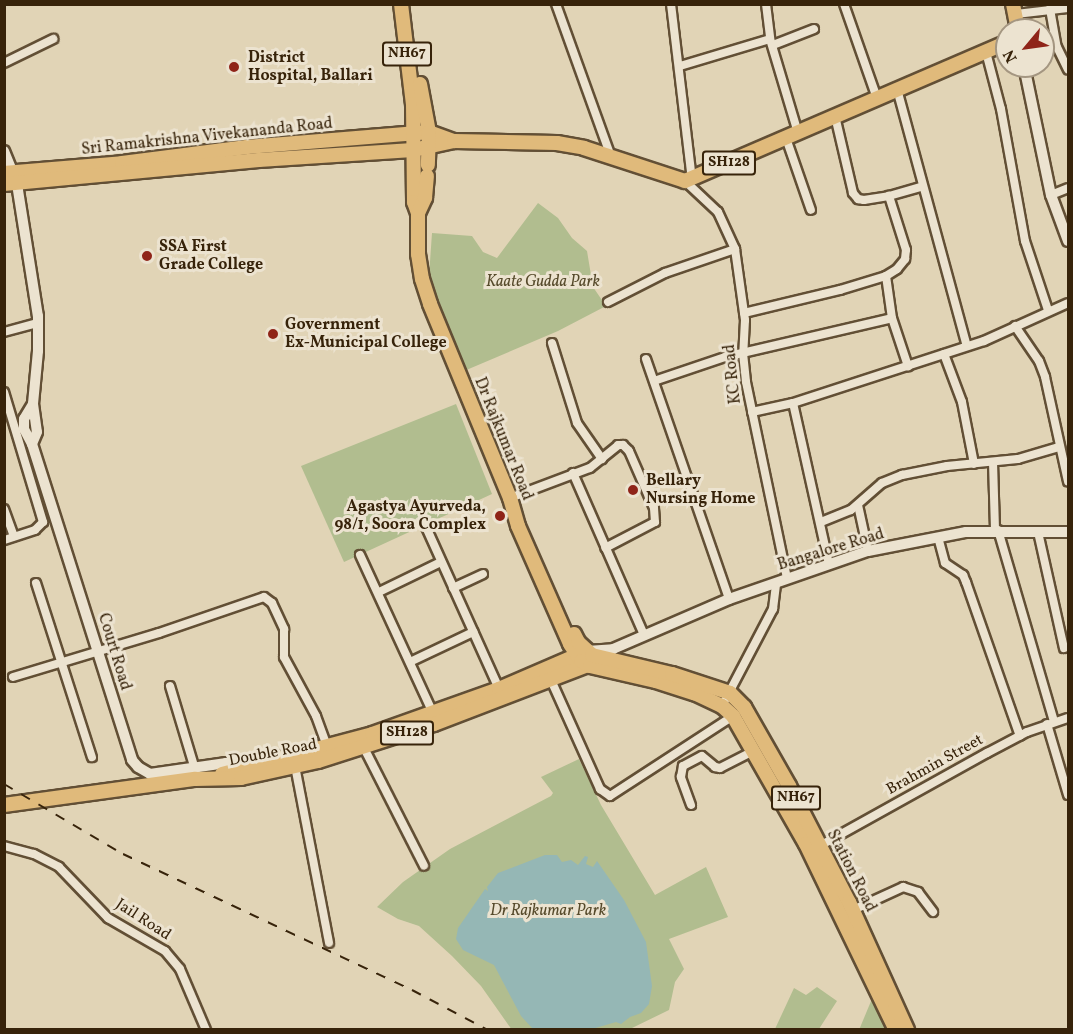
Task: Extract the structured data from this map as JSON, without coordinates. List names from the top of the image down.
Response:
{
  "streets": {
    "main road": [
      "NH67",
      "Sri Ramakrishna Vivekananda Road",
      "SH128",
      "Dr Rajkumar Road",
      "Double Road",
      "Station Road"
    ],
    "street": [
      "KC Road",
      "Bangalore Road",
      "Court Road",
      "Brahmin Street",
      "Jail Road"
    ]
  },
  "crossings": [
    ["NH67", "SH128"],
    ["NH67", "Dr Rajkumar Road"],
    ["NH67", "Bangalore Road"],
    ["NH67", "Double Road"],
    ["NH67", "Brahmin Street"],
    ["NH67", "Station Road"],
    ["Sri Ramakrishna Vivekananda Road", "SH128"],
    ["Sri Ramakrishna Vivekananda Road", "Dr Rajkumar Road"],
    ["Sri Ramakrishna Vivekananda Road", "Court Road"],
    ["SH128", "KC Road"],
    ["SH128", "Dr Rajkumar Road"],
    ["SH128", "Bangalore Road"],
    ["SH128", "Double Road"],
    ["KC Road", "Bangalore Road"],
    ["Dr Rajkumar Road", "Bangalore Road"],
    ["Dr Rajkumar Road", "Double Road"],
    ["Bangalore Road", "Double Road"],
    ["Court Road", "Double Road"],
    ["Brahmin Street", "Station Road"]
  ],
  "parks": ["Kaate Gudda Park", "Dr Rajkumar Park"],
  "places": [
    "District Hospital, Ballari",
    "SSA First Grade College",
    "Government Ex-Municipal College",
    "Bellary Nursing Home",
    "Agastya Ayurveda, 98/1, Soora Complex"
  ],
  "north": "bottom left"
}
